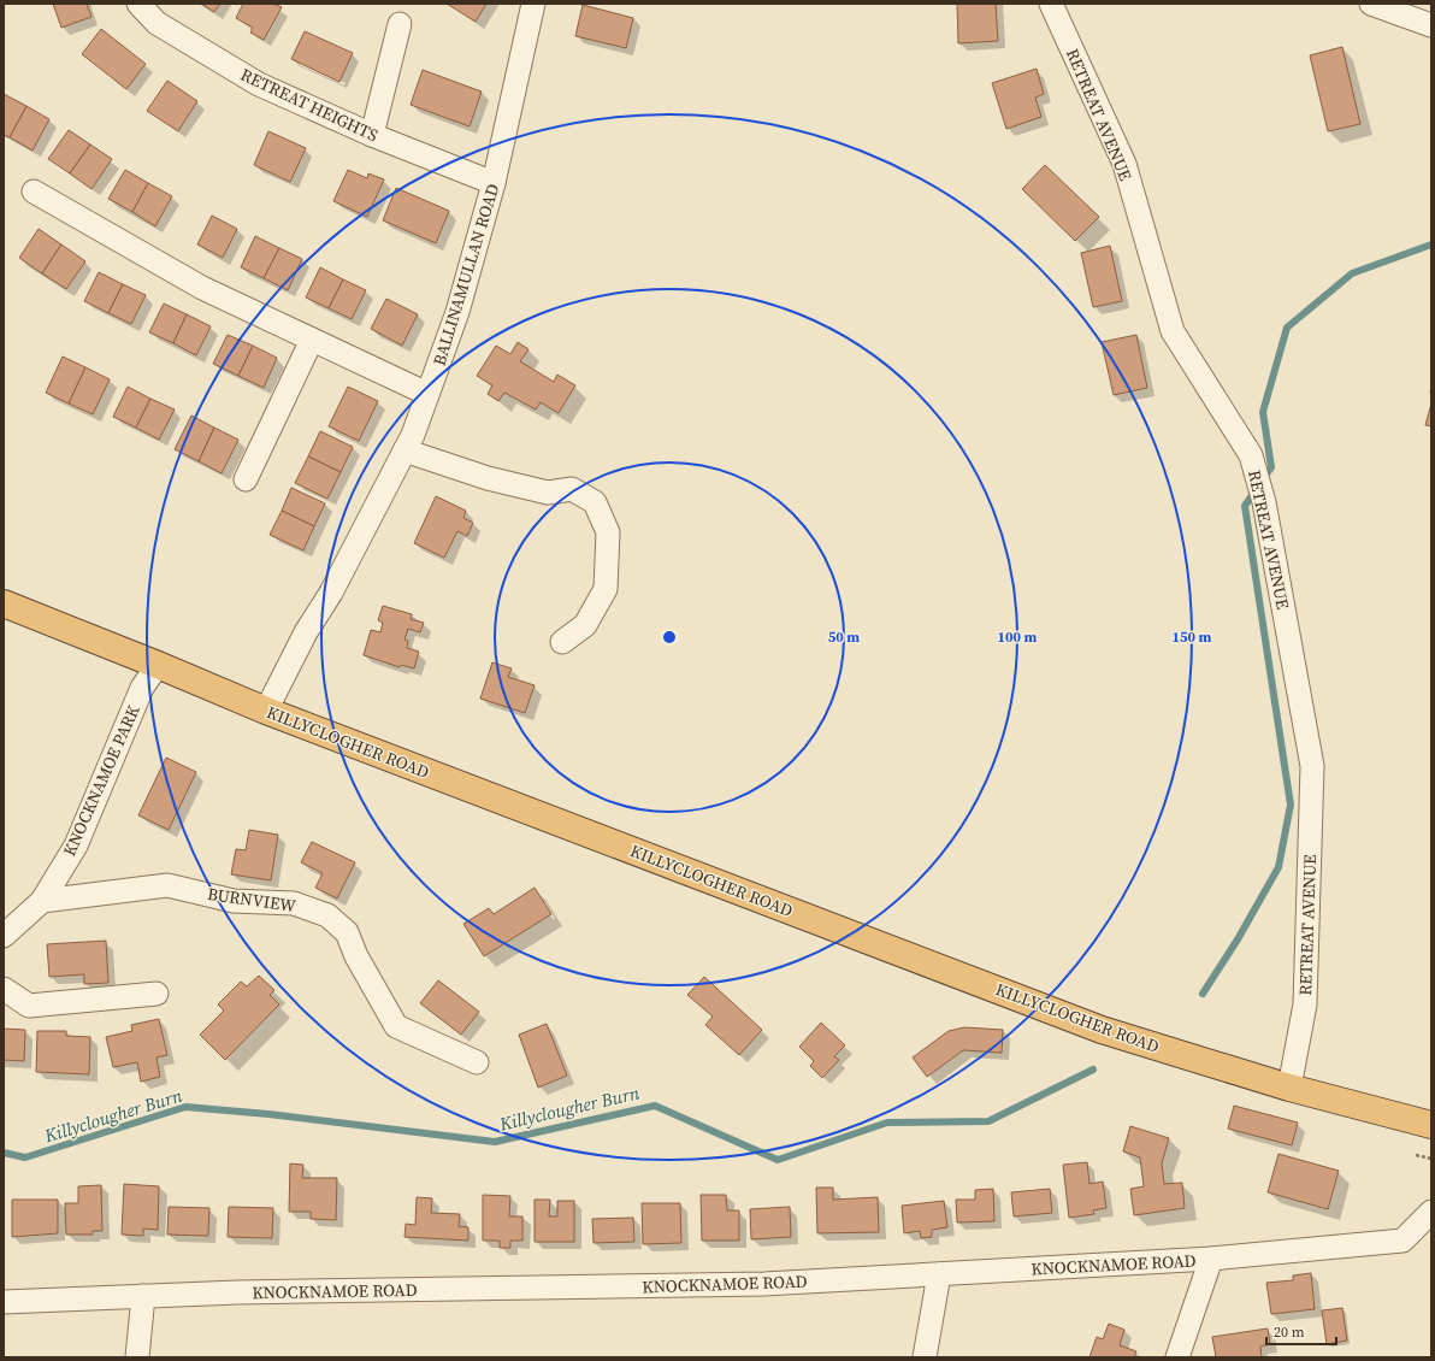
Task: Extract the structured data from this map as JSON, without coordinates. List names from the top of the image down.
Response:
{
  "streets": {
    "highway": ["KILLYCLOGHER ROAD"],
    "street": [
      "RETREAT HEIGHTS",
      "RETREAT AVENUE",
      "BALLINAMULLAN ROAD",
      "KNOCKNAMOE PARK",
      "BURNVIEW",
      "KNOCKNAMOE ROAD"
    ]
  },
  "crossings": [
    ["RETREAT HEIGHTS", "BALLINAMULLAN ROAD"],
    ["RETREAT AVENUE", "KILLYCLOGHER ROAD"],
    ["BALLINAMULLAN ROAD", "KILLYCLOGHER ROAD"],
    ["KILLYCLOGHER ROAD", "KNOCKNAMOE PARK"],
    ["KNOCKNAMOE PARK", "BURNVIEW"]
  ],
  "water": ["Killyclougher Burn"],
  "scale_bar": "20 m",
  "rings": ["50 m", "100 m", "150 m"]
}
